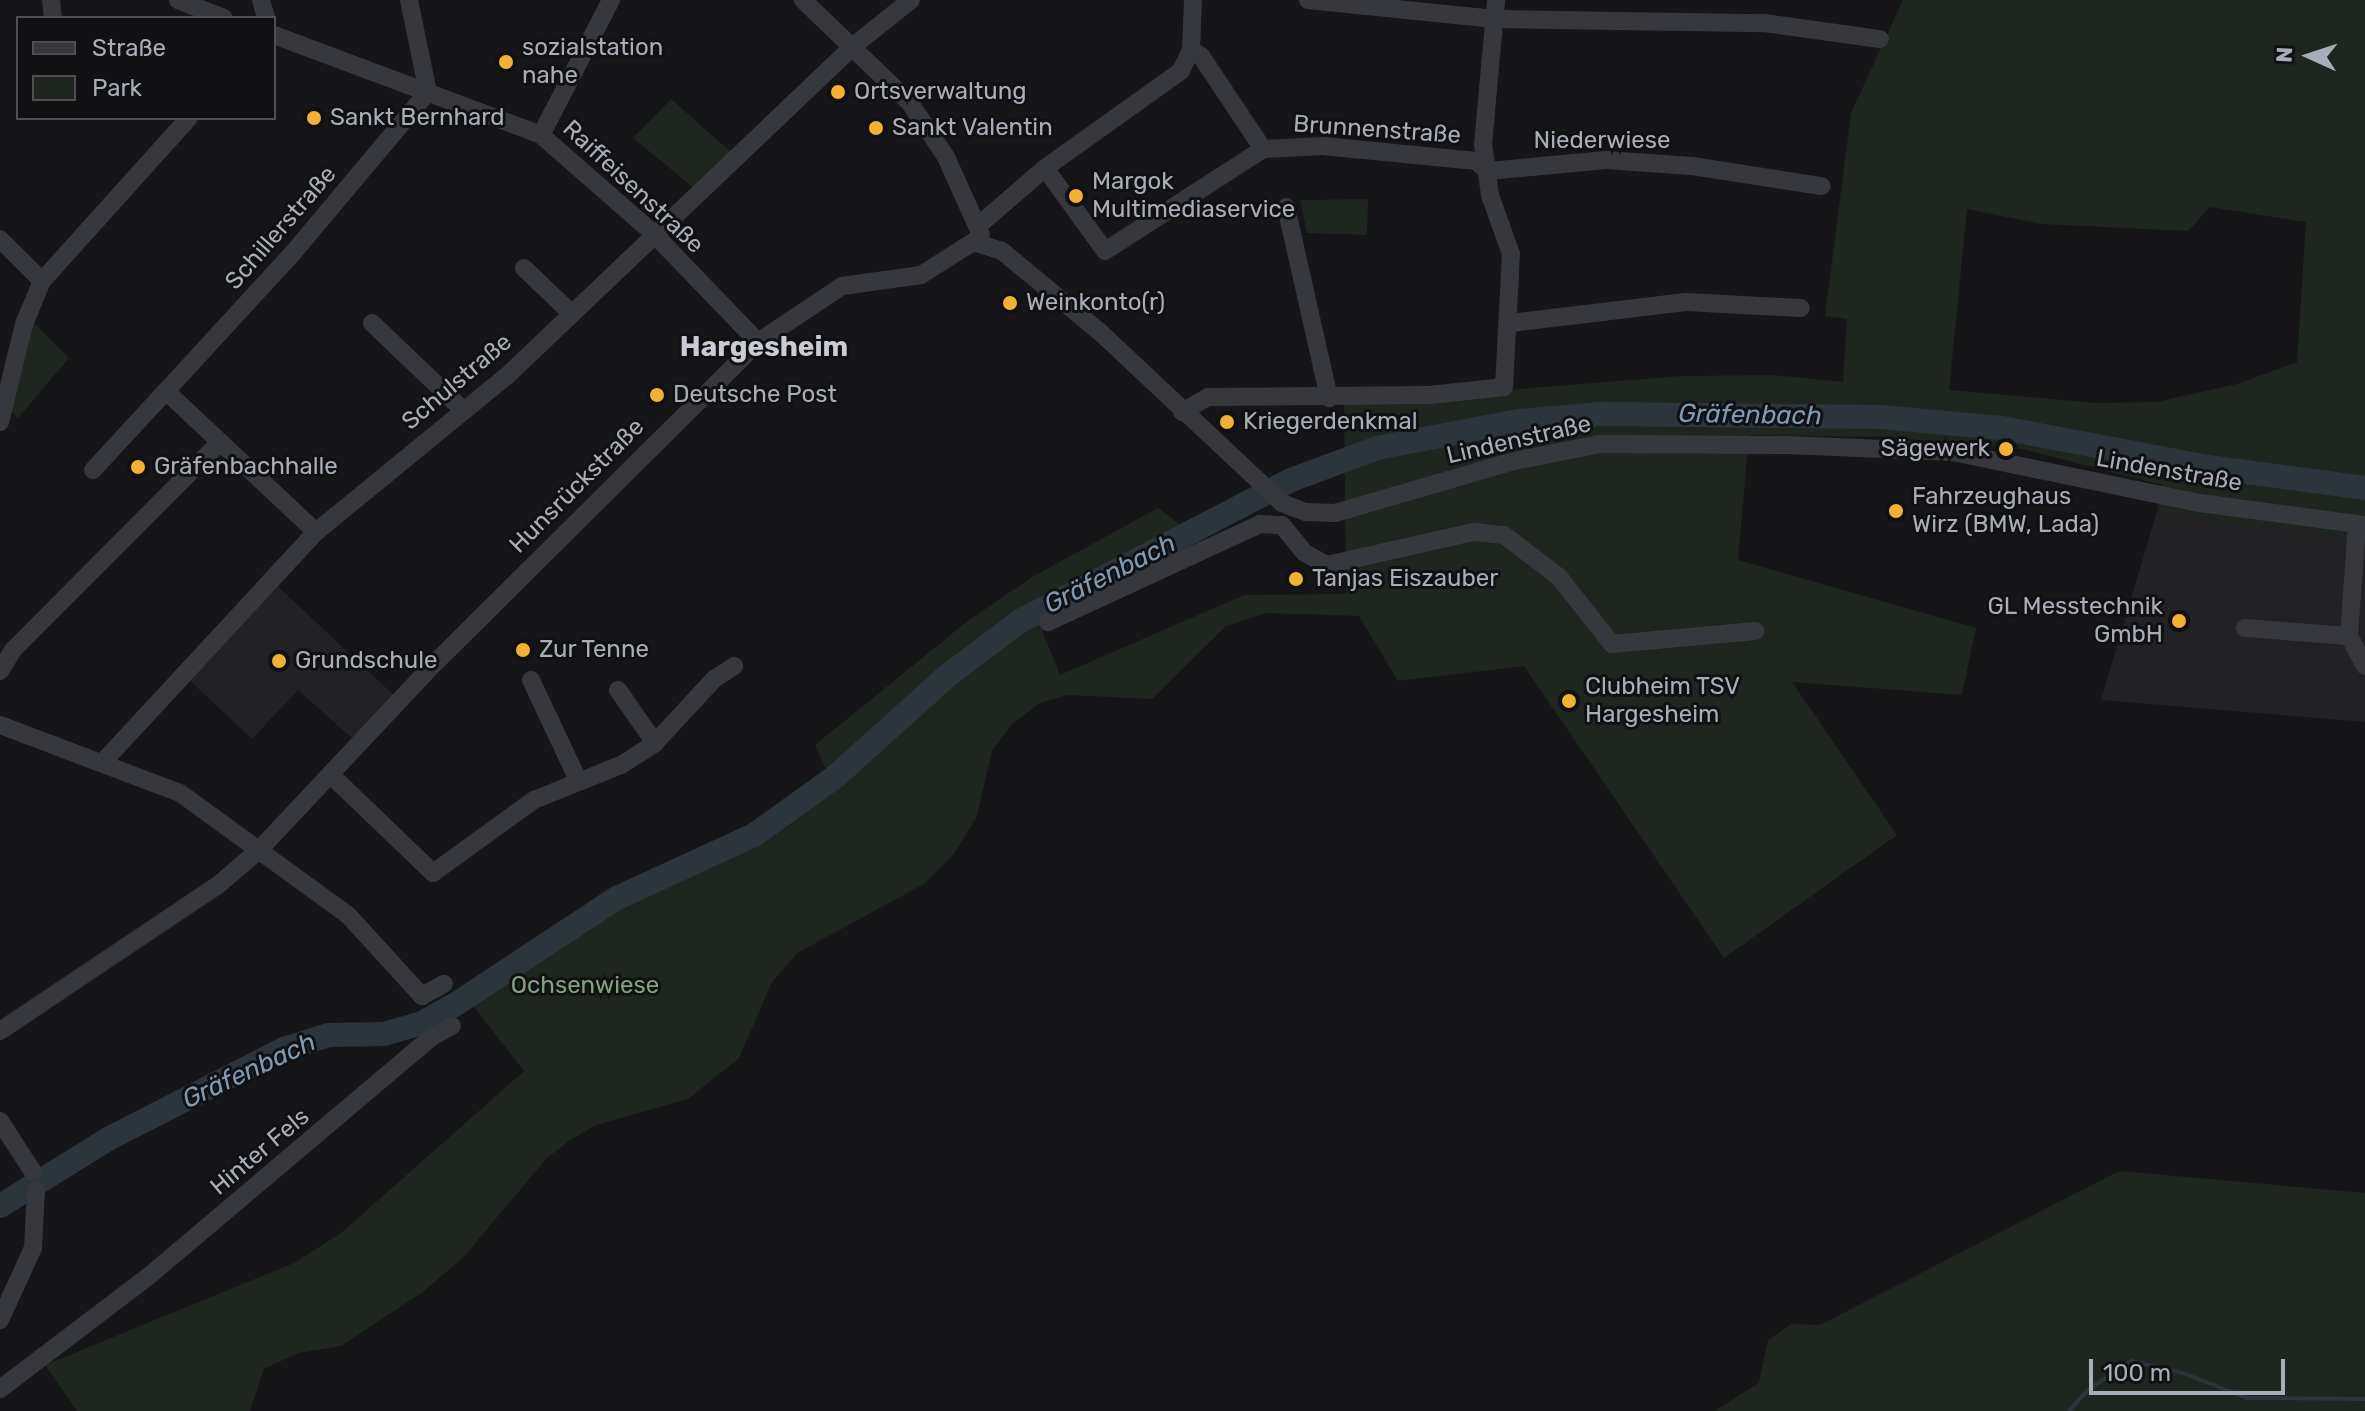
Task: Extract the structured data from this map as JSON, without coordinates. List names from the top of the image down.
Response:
{
  "streets": {
    "street": [
      "Brunnenstraße",
      "Niederwiese",
      "Raiffeisenstraße",
      "Schillerstraße",
      "Schulstraße",
      "Lindenstraße",
      "Hunsrückstraße",
      "Hinter Fels"
    ]
  },
  "crossings": [
    ["Brunnenstraße", "Niederwiese"],
    ["Brunnenstraße", "Hunsrückstraße"],
    ["Raiffeisenstraße", "Schillerstraße"],
    ["Raiffeisenstraße", "Schulstraße"],
    ["Raiffeisenstraße", "Hunsrückstraße"]
  ],
  "districts": ["Hargesheim"],
  "water": ["Gräfenbach"],
  "parks": ["Ochsenwiese"],
  "places": [
    "sozialstation nahe",
    "Ortsverwaltung",
    "Sankt Bernhard",
    "Sankt Valentin",
    "Margok Multimediaservice",
    "Weinkonto(r)",
    "Deutsche Post",
    "Kriegerdenkmal",
    "Sägewerk",
    "Gräfenbachhalle",
    "Fahrzeughaus Wirz (BMW, Lada)",
    "Tanjas Eiszauber",
    "GL Messtechnik GmbH",
    "Zur Tenne",
    "Grundschule",
    "Clubheim TSV Hargesheim"
  ],
  "legend": ["Straße", "Park"],
  "scale_bar": "100 m",
  "north": "left"
}
